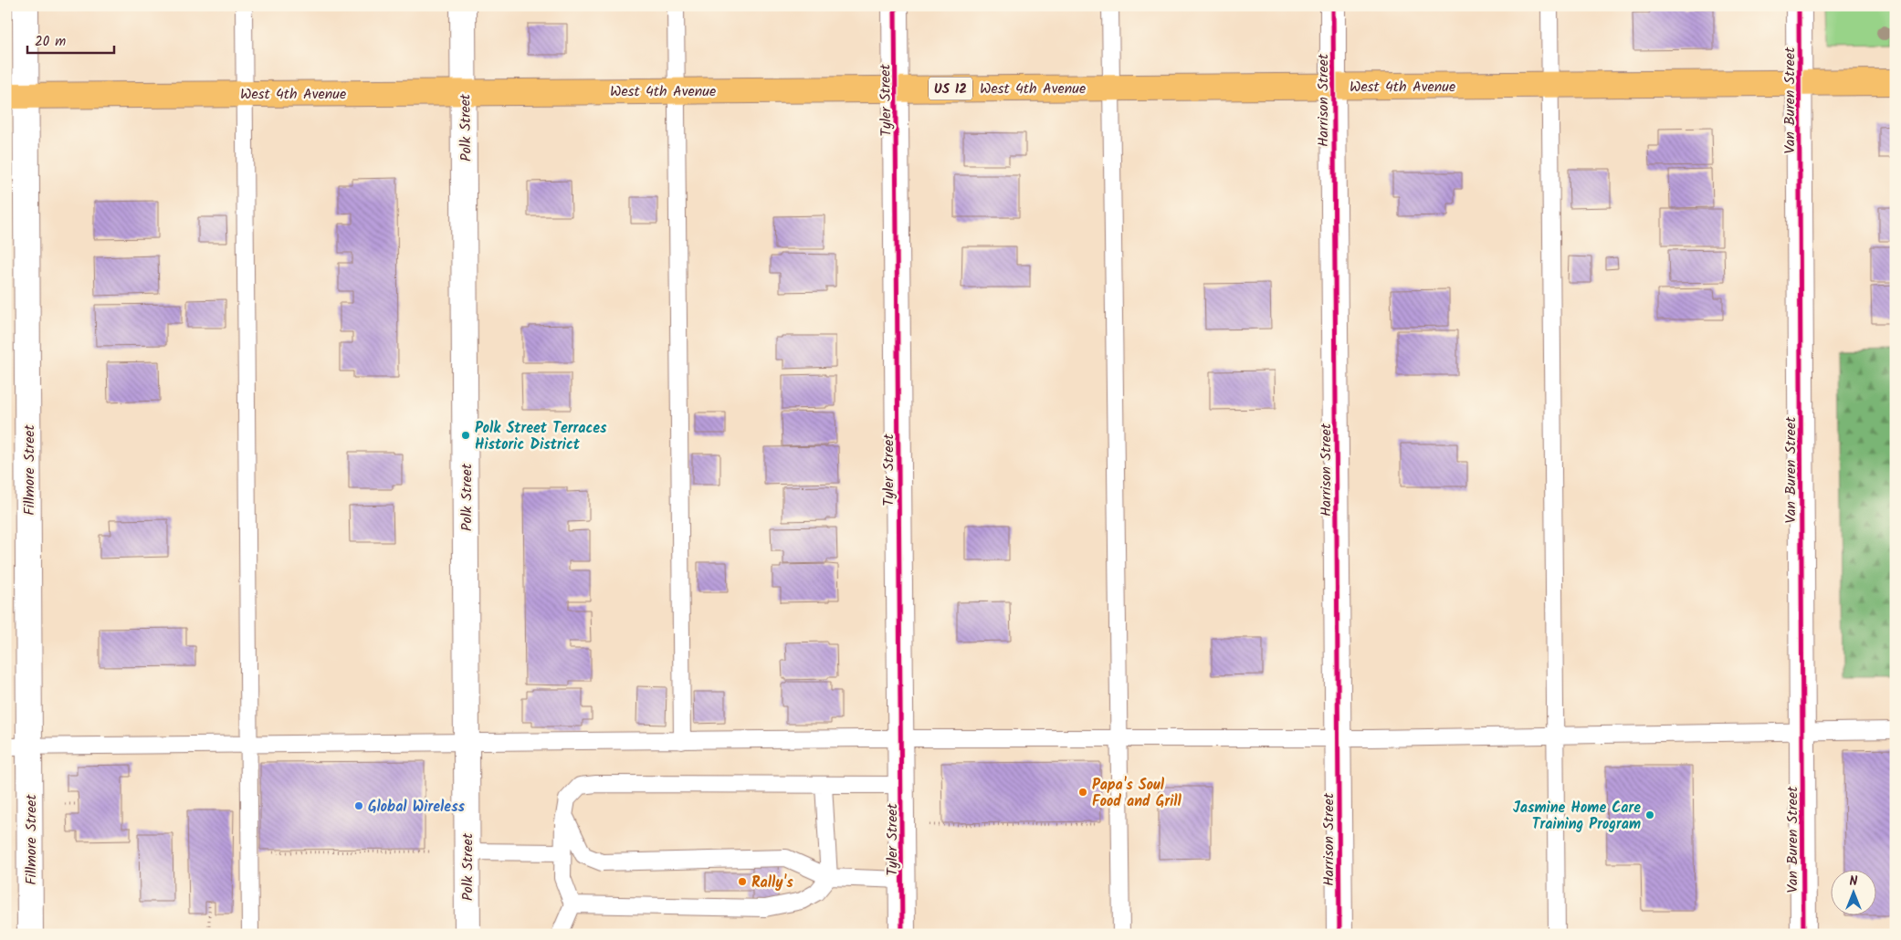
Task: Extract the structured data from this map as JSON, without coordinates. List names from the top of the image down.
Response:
{
  "streets": {
    "main road": ["West 4th Avenue", "US 12"],
    "street": [
      "Tyler Street",
      "Harrison Street",
      "Van Buren Street",
      "Polk Street",
      "Fillmore Street"
    ]
  },
  "crossings": [
    ["West 4th Avenue", "Tyler Street"],
    ["West 4th Avenue", "Harrison Street"],
    ["West 4th Avenue", "Van Buren Street"],
    ["West 4th Avenue", "Polk Street"],
    ["West 4th Avenue", "Fillmore Street"]
  ],
  "places": [
    "Polk Street Terraces Historic District",
    "Papa's Soul Food and Grill",
    "Global Wireless",
    "Jasmine Home Care Training Program",
    "Rally's"
  ],
  "scale_bar": "20 m",
  "north": "top"
}
